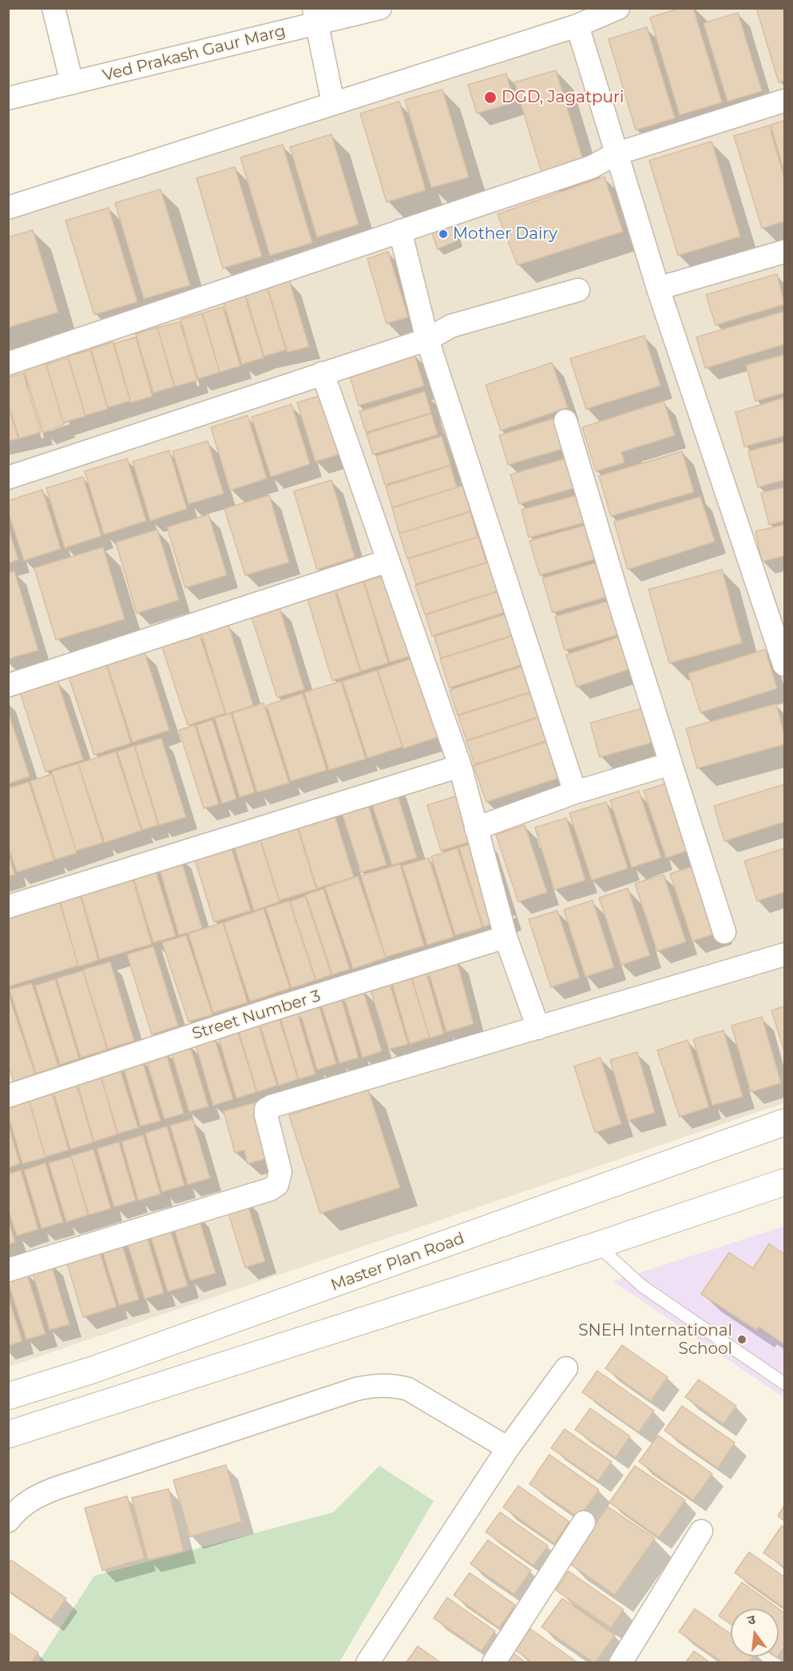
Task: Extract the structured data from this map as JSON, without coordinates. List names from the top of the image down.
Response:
{
  "streets": {
    "main road": ["Master Plan Road"],
    "street": ["Ved Prakash Gaur Marg", "Street Number 3"]
  },
  "places": ["DGD, Jagatpuri", "Mother Dairy", "SNEH International School"],
  "north": "top"
}
